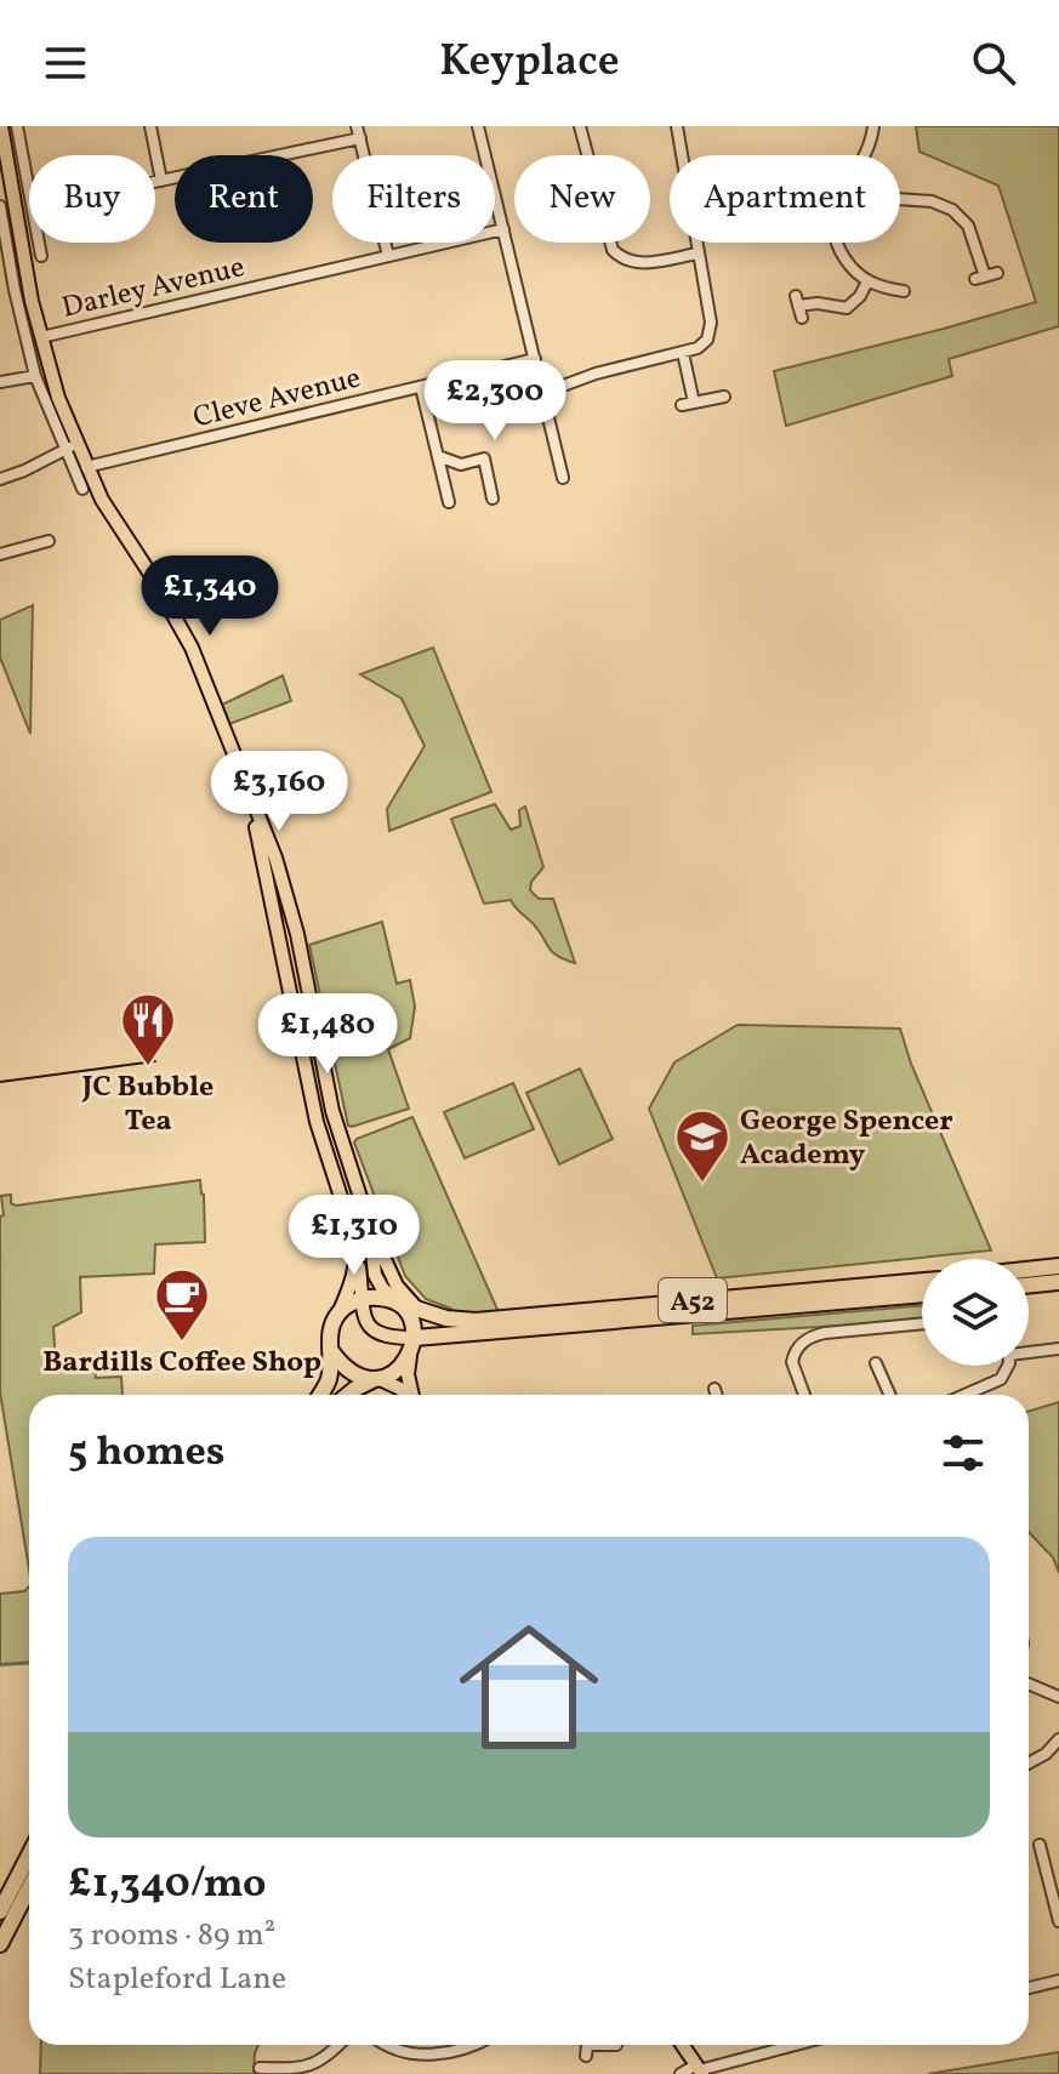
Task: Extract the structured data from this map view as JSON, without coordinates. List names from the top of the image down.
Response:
{
  "streets": {
    "highway": ["A52"],
    "street": ["Darley Avenue", "Cleve Avenue"]
  },
  "places": {
    "restaurant": ["JC Bubble Tea"],
    "school or university": ["George Spencer Academy"],
    "cafe": ["Bardills Coffee Shop"]
  },
  "page": {
    "header": "Keyplace",
    "chip": [
      "Buy",
      "Rent",
      "Filters",
      "New",
      "Apartment"
    ],
    "price": [
      "£2,300",
      "£1,340",
      "£3,160",
      "£1,480",
      "£1,310"
    ],
    "heading": "5 homes",
    "list": [
      {
        "name": "£1,340/mo",
        "note": "3 rooms · 89 m² · Stapleford Lane"
      }
    ]
  }
}
